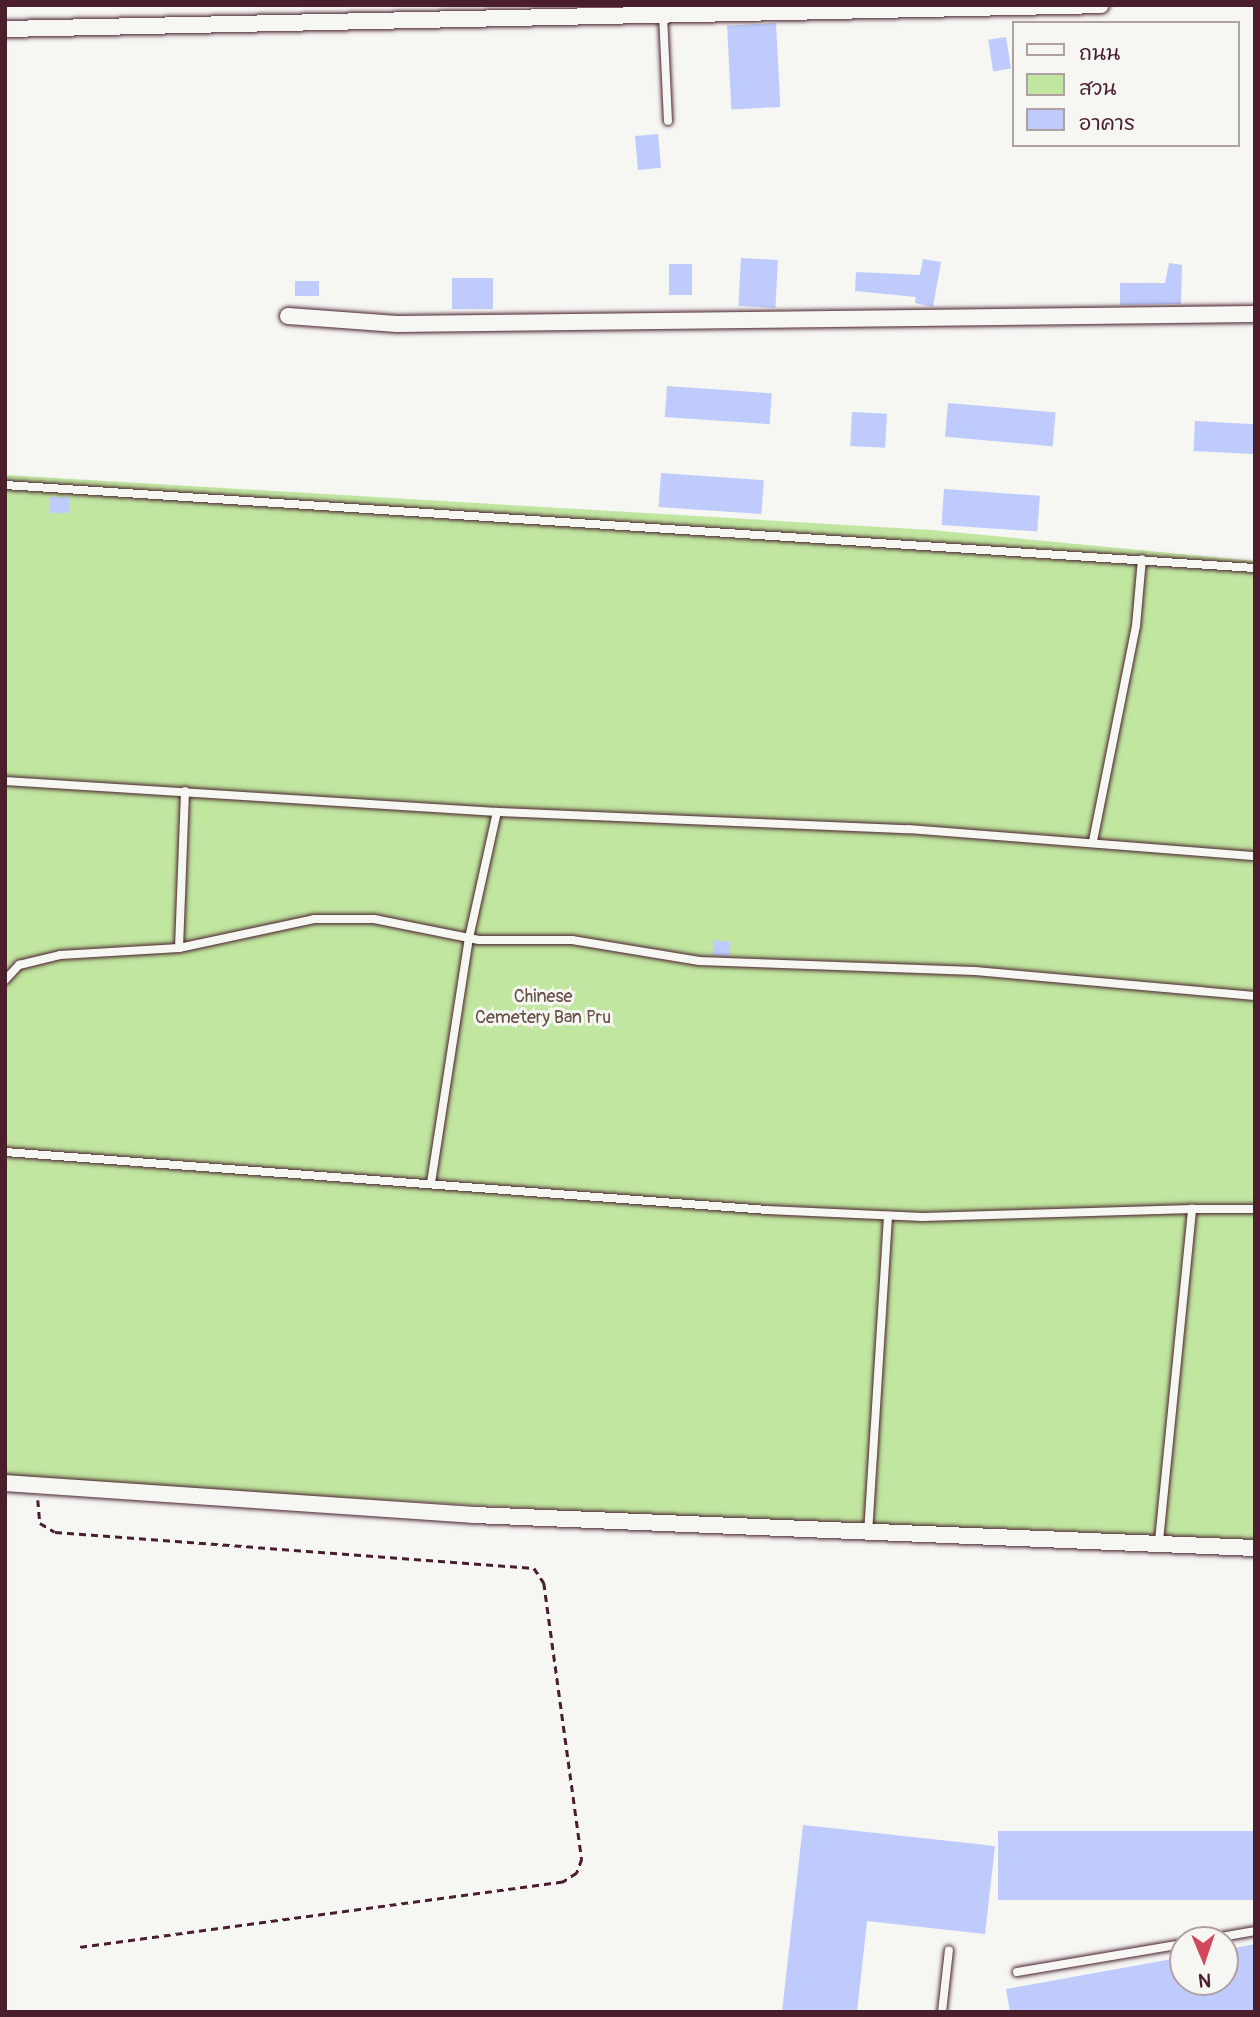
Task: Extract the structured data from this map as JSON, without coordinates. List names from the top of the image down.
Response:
{
  "parks": ["Chinese Cemetery Ban Pru"],
  "legend": ["ถนน", "สวน", "อาคาร"],
  "north": "bottom"
}
